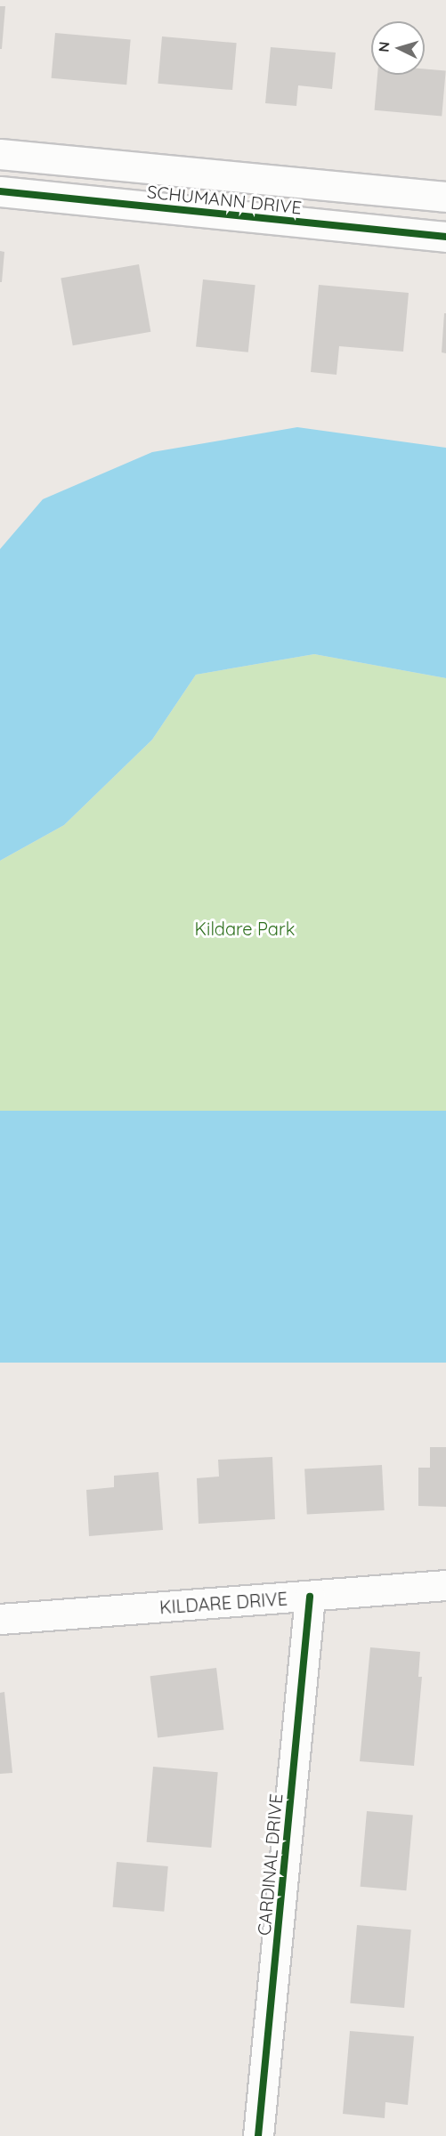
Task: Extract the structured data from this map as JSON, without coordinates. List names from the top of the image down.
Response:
{
  "streets": {
    "street": ["SCHUMANN DRIVE", "KILDARE DRIVE", "CARDINAL DRIVE"]
  },
  "crossings": [
    ["KILDARE DRIVE", "CARDINAL DRIVE"]
  ],
  "parks": ["Kildare Park"],
  "north": "left"
}
